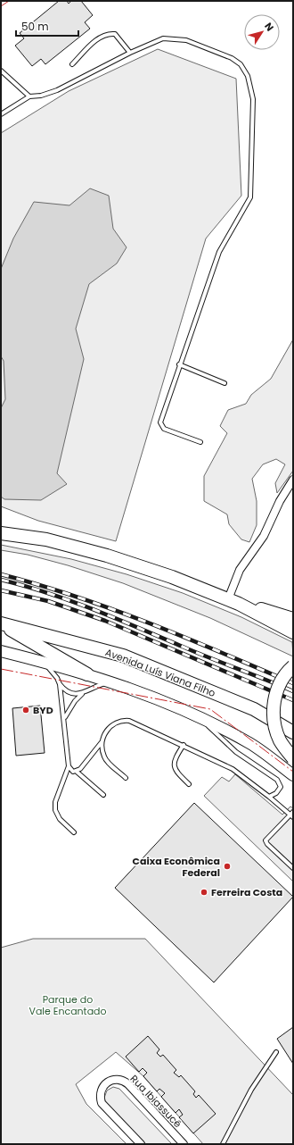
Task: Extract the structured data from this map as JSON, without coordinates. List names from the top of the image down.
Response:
{
  "streets": {
    "highway": ["Avenida Luís Viana Filho"],
    "street": ["Rua Ibiassucê"]
  },
  "parks": ["Parque do Vale Encantado"],
  "places": ["BYD", "Caixa Econômica Federal", "Ferreira Costa"],
  "scale_bar": "50 m",
  "north": "top right"
}
